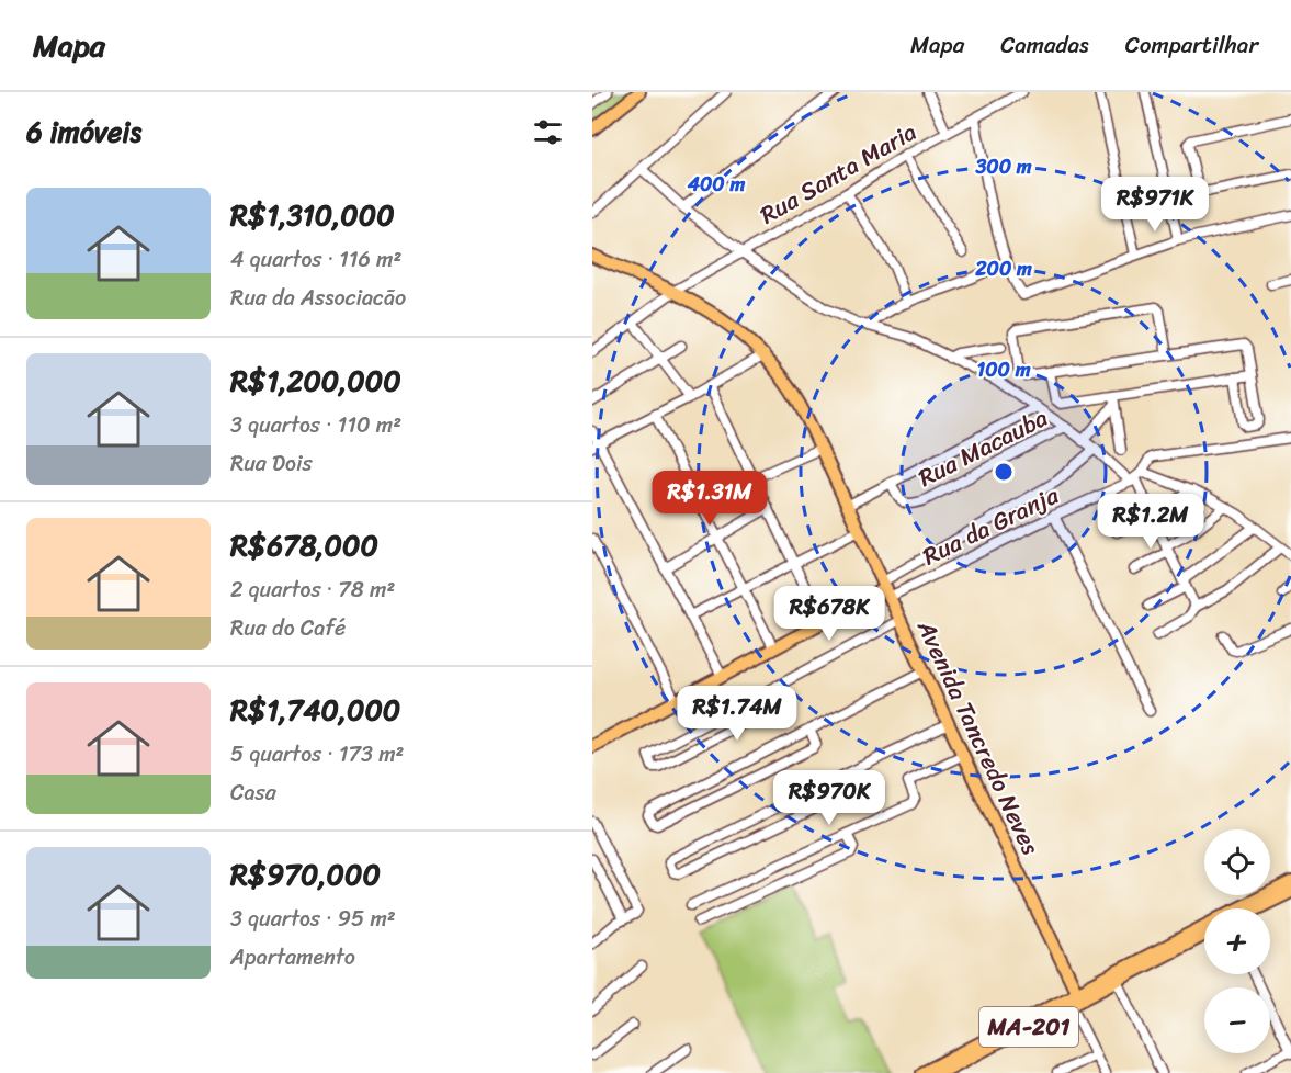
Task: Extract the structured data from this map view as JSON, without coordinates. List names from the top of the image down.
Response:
{
  "streets": {
    "main road": ["Avenida Tancredo Neves", "MA-201"],
    "street": ["Rua Santa Maria", "Rua Macauba", "Rua da Granja"]
  },
  "crossings": [
    ["Rua Santa Maria", "Avenida Tancredo Neves"],
    ["Rua da Granja", "Avenida Tancredo Neves"],
    ["Avenida Tancredo Neves", "MA-201"]
  ],
  "page": {
    "header": "Mapa",
    "nav": ["Mapa", "Camadas", "Compartilhar"],
    "heading": "6 imóveis",
    "list": [
      {
        "name": "R$1,310,000",
        "note": "4 quartos · 116 m² · Rua da Associacão"
      },
      {
        "name": "R$1,200,000",
        "note": "3 quartos · 110 m² · Rua Dois"
      },
      {
        "name": "R$678,000",
        "note": "2 quartos · 78 m² · Rua do Café"
      },
      {
        "name": "R$1,740,000",
        "note": "5 quartos · 173 m² · Casa"
      },
      {
        "name": "R$970,000",
        "note": "3 quartos · 95 m² · Apartamento"
      }
    ],
    "price": [
      "R$971K",
      "R$1.31M",
      "R$1.2M",
      "R$678K",
      "R$1.74M",
      "R$970K"
    ],
    "map_buttons": ["+", "−"]
  },
  "rings": [
    "300 m",
    "400 m",
    "200 m",
    "100 m"
  ]
}
